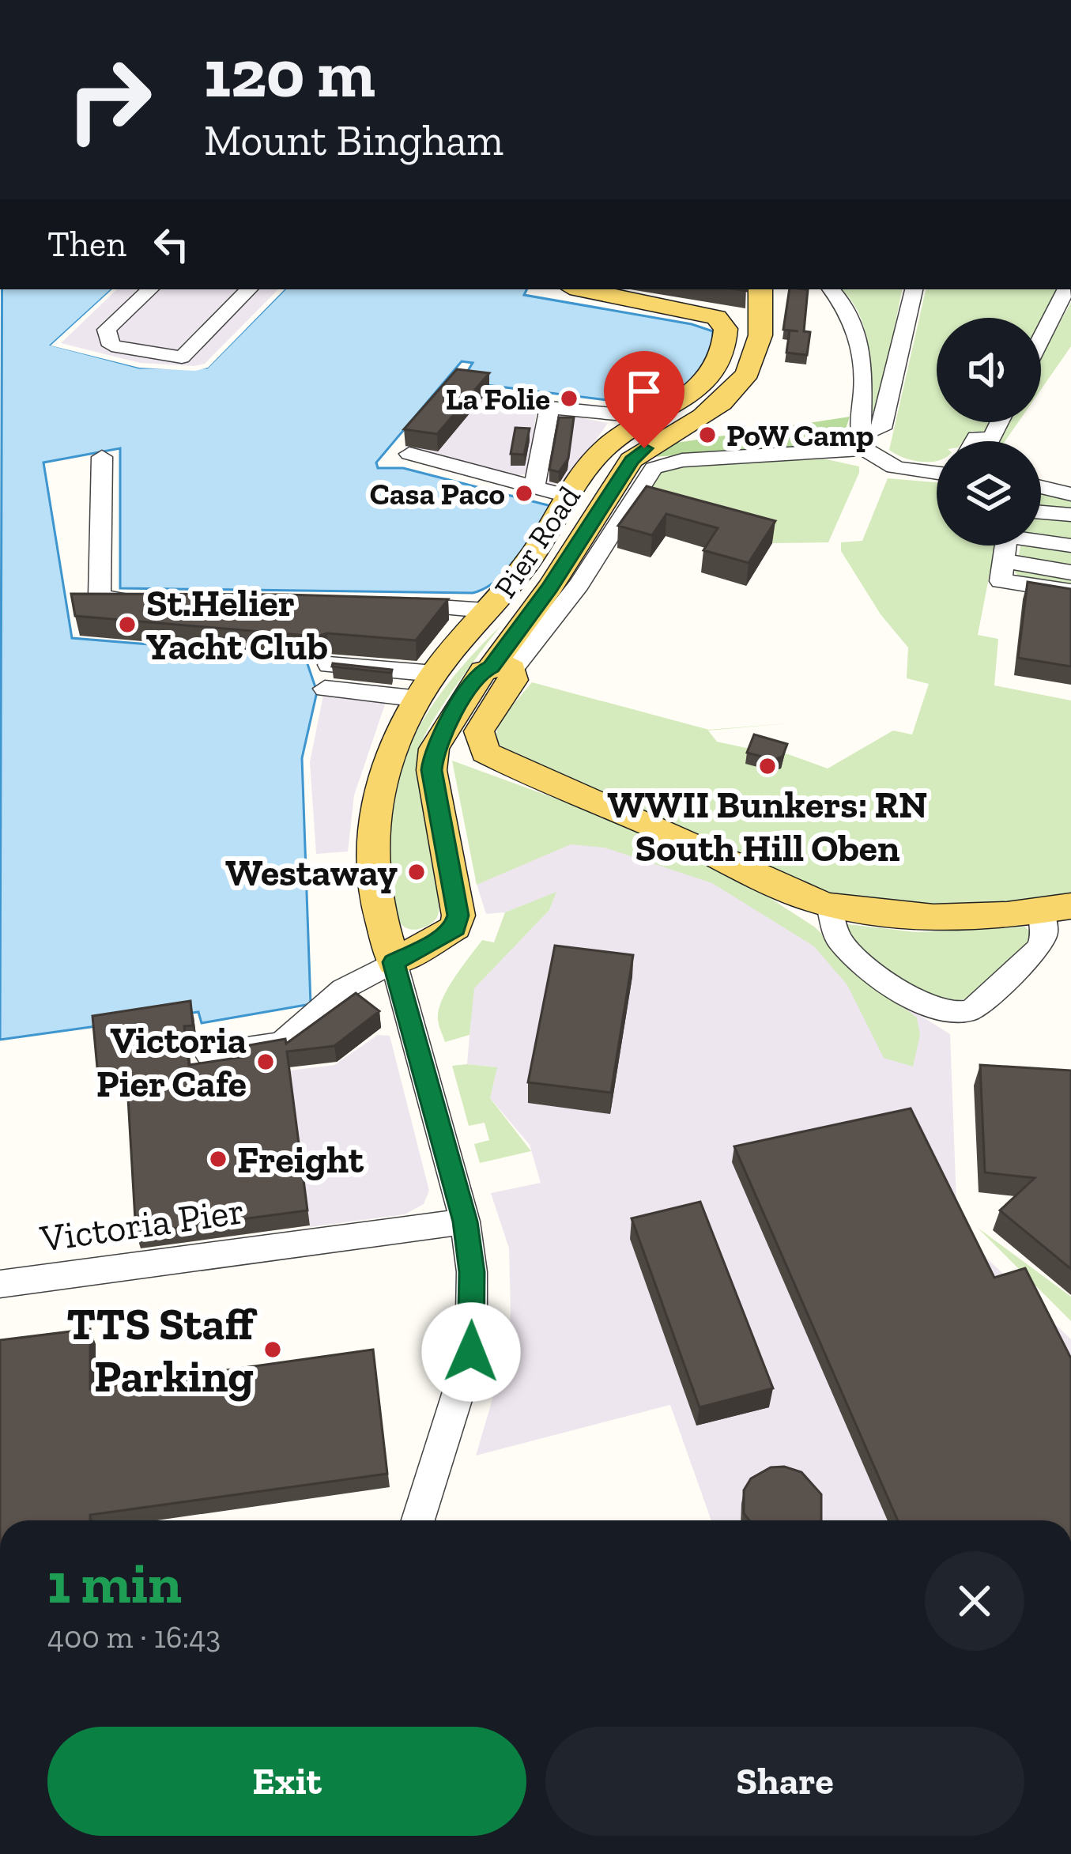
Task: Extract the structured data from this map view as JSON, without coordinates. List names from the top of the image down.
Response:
{
  "streets": {
    "main road": ["Pier Road"],
    "street": ["Victoria Pier"]
  },
  "places": [
    "La Folie",
    "PoW Camp",
    "Casa Paco",
    "St.Helier Yacht Club",
    "WWII Bunkers: RN South Hill Oben",
    "Westaway",
    "Victoria Pier Cafe",
    "Freight",
    "TTS Staff Parking"
  ],
  "page": {
    "turn": ["120 m", "Mount Bingham"],
    "then": "Then",
    "heading": ["1 min", "400 m · 16:43"],
    "buttons": ["Exit", "Share"]
  }
}
